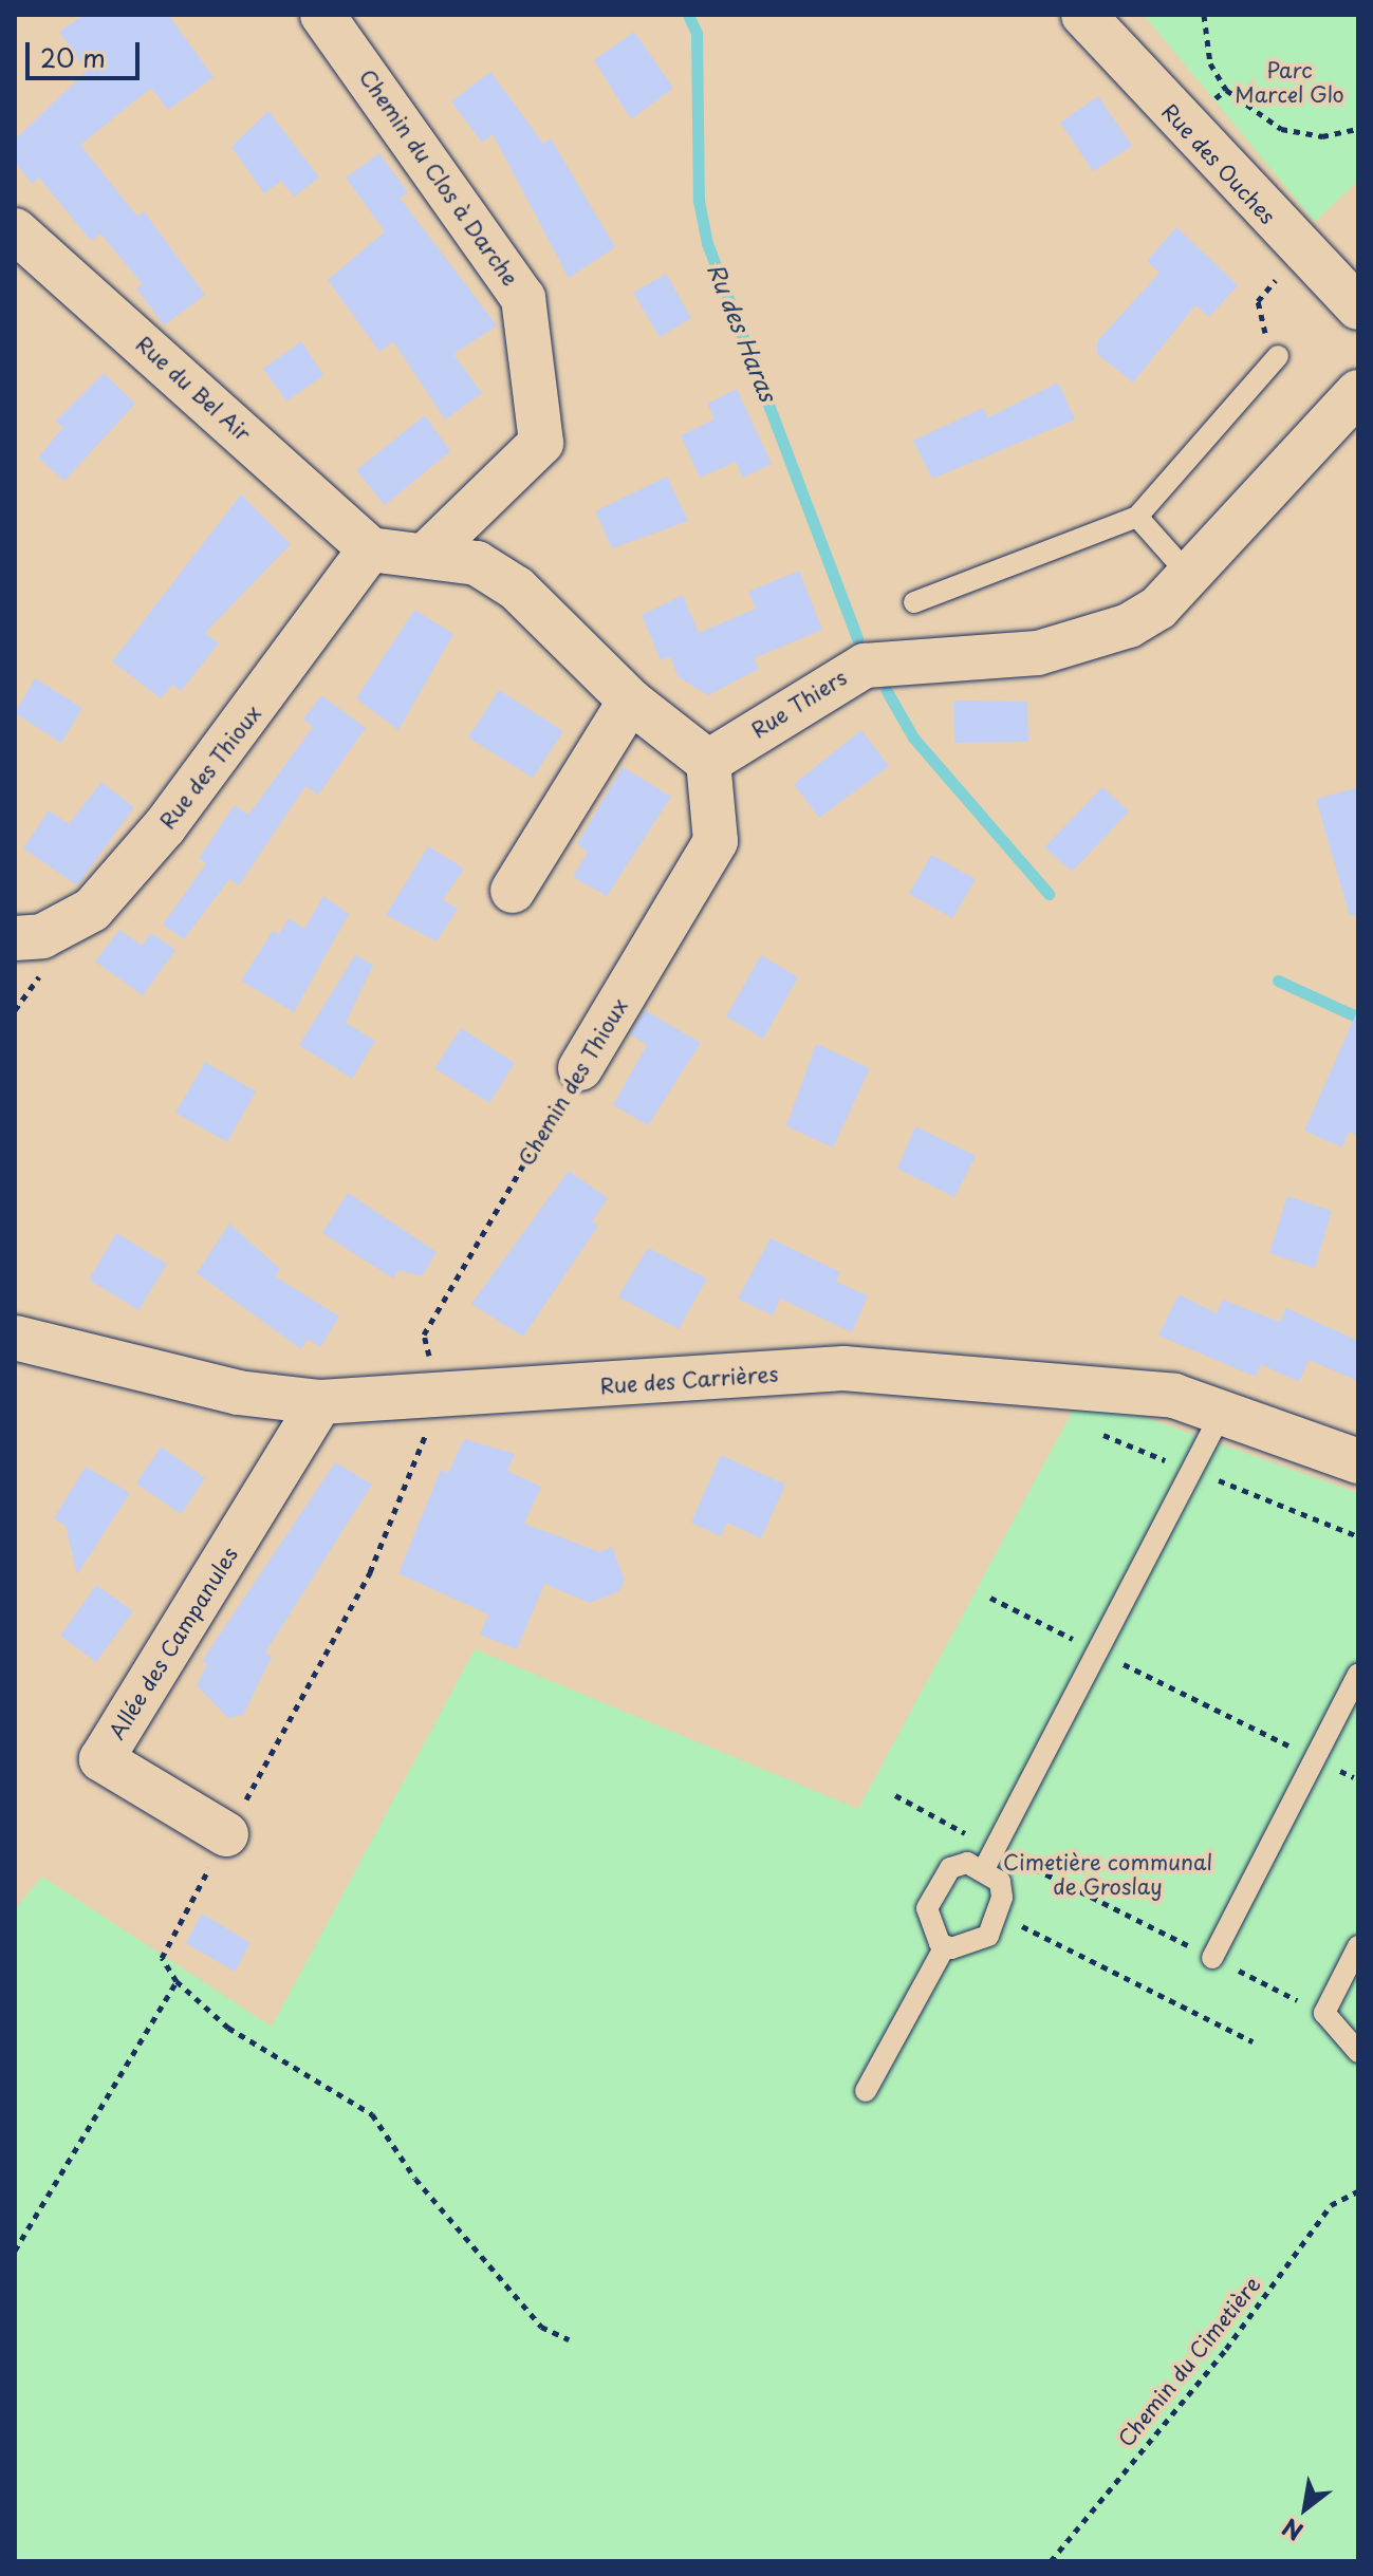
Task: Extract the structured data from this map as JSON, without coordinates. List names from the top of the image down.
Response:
{
  "streets": {
    "street": [
      "Rue des Ouches",
      "Chemin du Clos à Darche",
      "Rue du Bel Air",
      "Rue Thiers",
      "Rue des Thioux",
      "Chemin des Thioux",
      "Rue des Carrières",
      "Allée des Campanules"
    ],
    "path": ["Chemin du Cimetière"]
  },
  "crossings": [
    ["Rue du Bel Air", "Rue des Thioux"],
    ["Rue Thiers", "Chemin des Thioux"],
    ["Chemin des Thioux", "Rue des Carrières"],
    ["Rue des Carrières", "Allée des Campanules"]
  ],
  "water": ["Ru des Haras"],
  "parks": ["Parc Marcel Glo", "Cimetière communal de Groslay"],
  "scale_bar": "20 m",
  "north": "bottom left"
}
